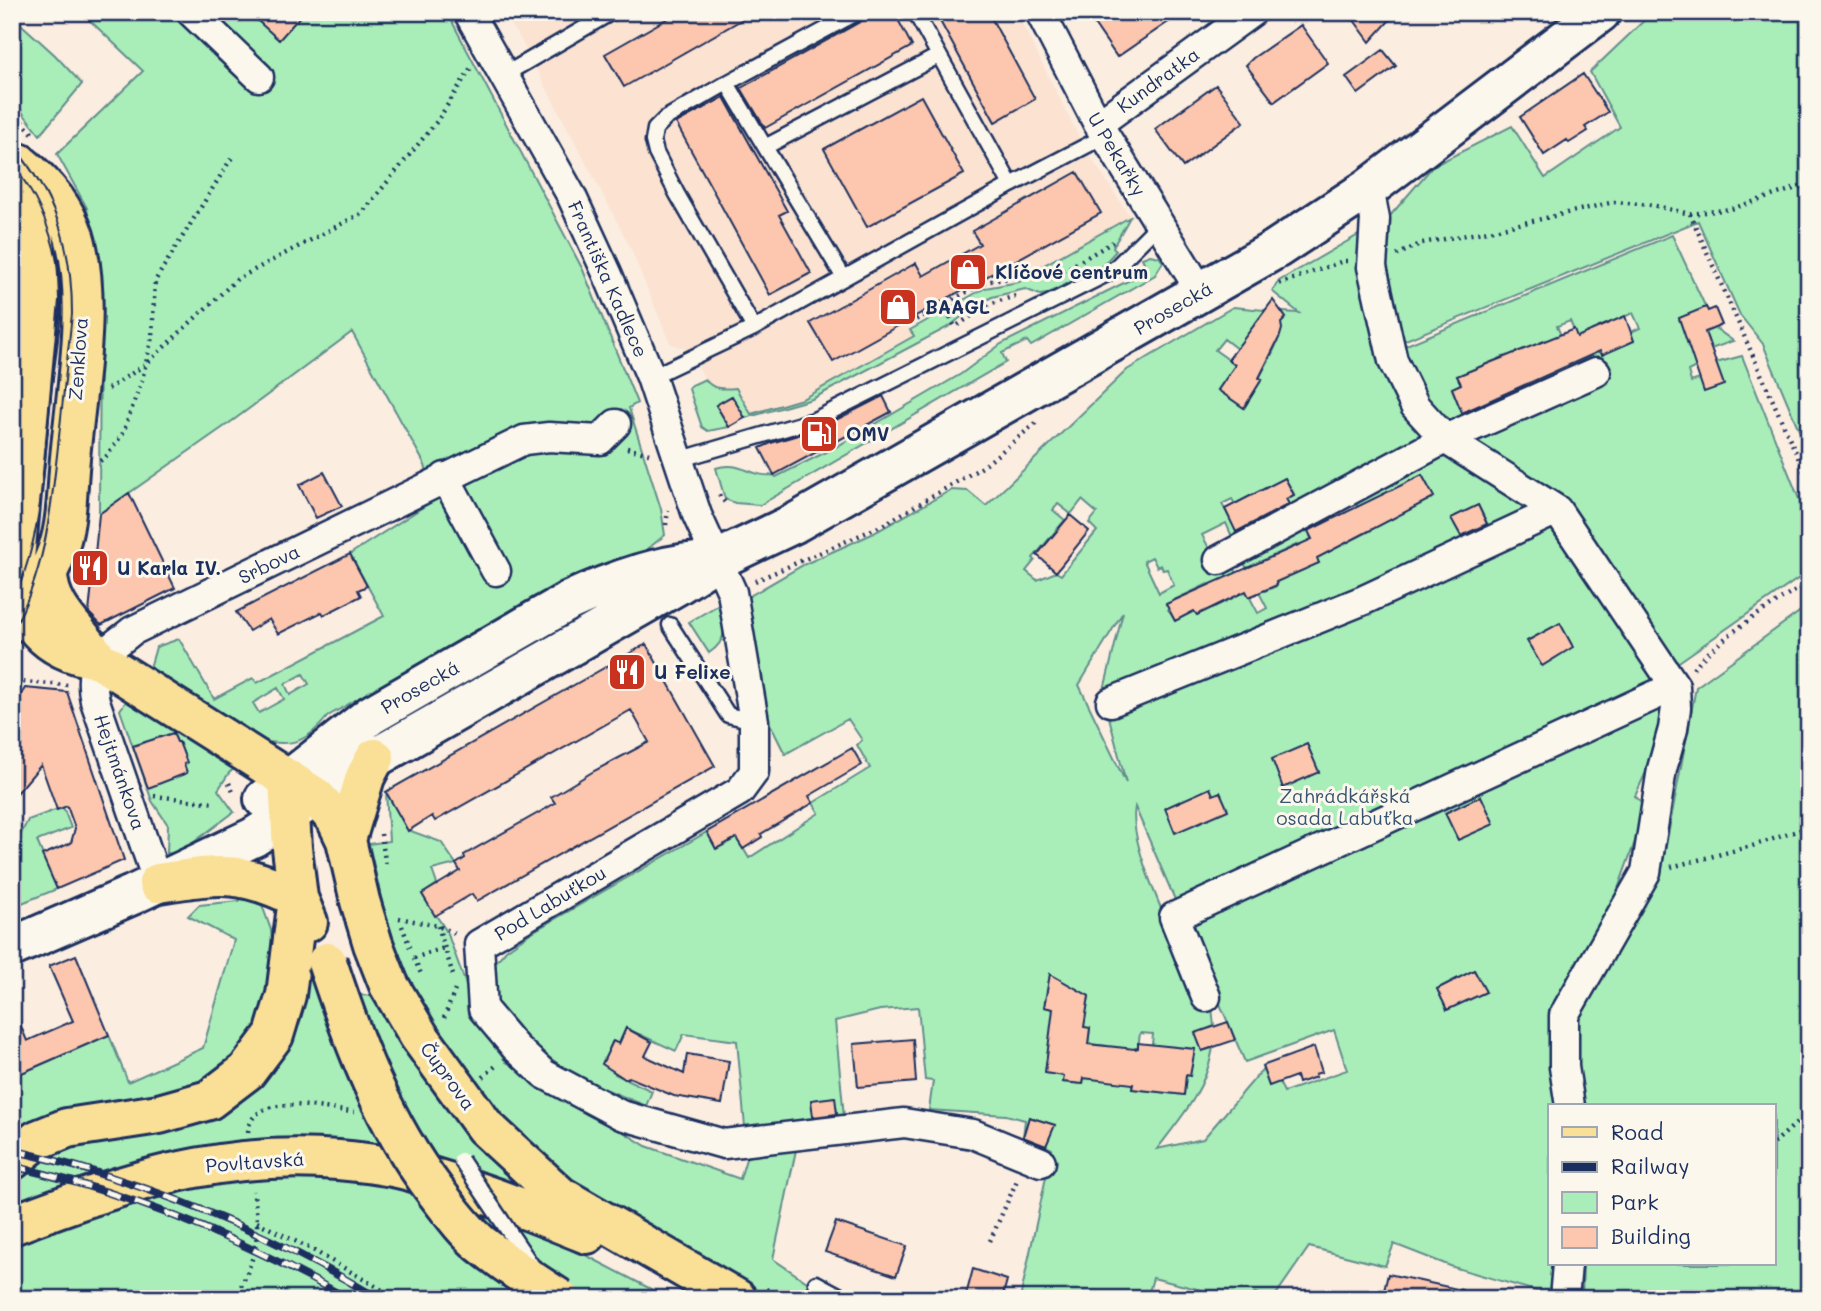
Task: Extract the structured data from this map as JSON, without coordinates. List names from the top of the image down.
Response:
{
  "streets": {
    "main road": ["Prosecká", "Čuprova", "Povltavská"],
    "street": [
      "Kundratka",
      "U Pekařky",
      "Františka Kadlece",
      "Srbova",
      "Hejtmánkova",
      "Pod Labuťkou"
    ]
  },
  "crossings": [
    ["Kundratka", "U Pekařky"],
    ["U Pekařky", "Prosecká"],
    ["Františka Kadlece", "Prosecká"],
    ["Františka Kadlece", "Pod Labuťkou"],
    ["Prosecká", "Hejtmánkova"],
    ["Prosecká", "Pod Labuťkou"],
    ["Prosecká", "Čuprova"],
    ["Srbova", "Hejtmánkova"],
    ["Srbova", "Čuprova"],
    ["Hejtmánkova", "Čuprova"],
    ["Čuprova", "Povltavská"]
  ],
  "parks": ["Zahrádkářská osada Labuťka"],
  "places": {
    "shop": ["Klíčové centrum", "BAAGL"],
    "fuel station": ["OMV"],
    "restaurant": ["U Karla IV.", "U Felixe"]
  },
  "legend": [
    "Road",
    "Railway",
    "Park",
    "Building"
  ]
}
